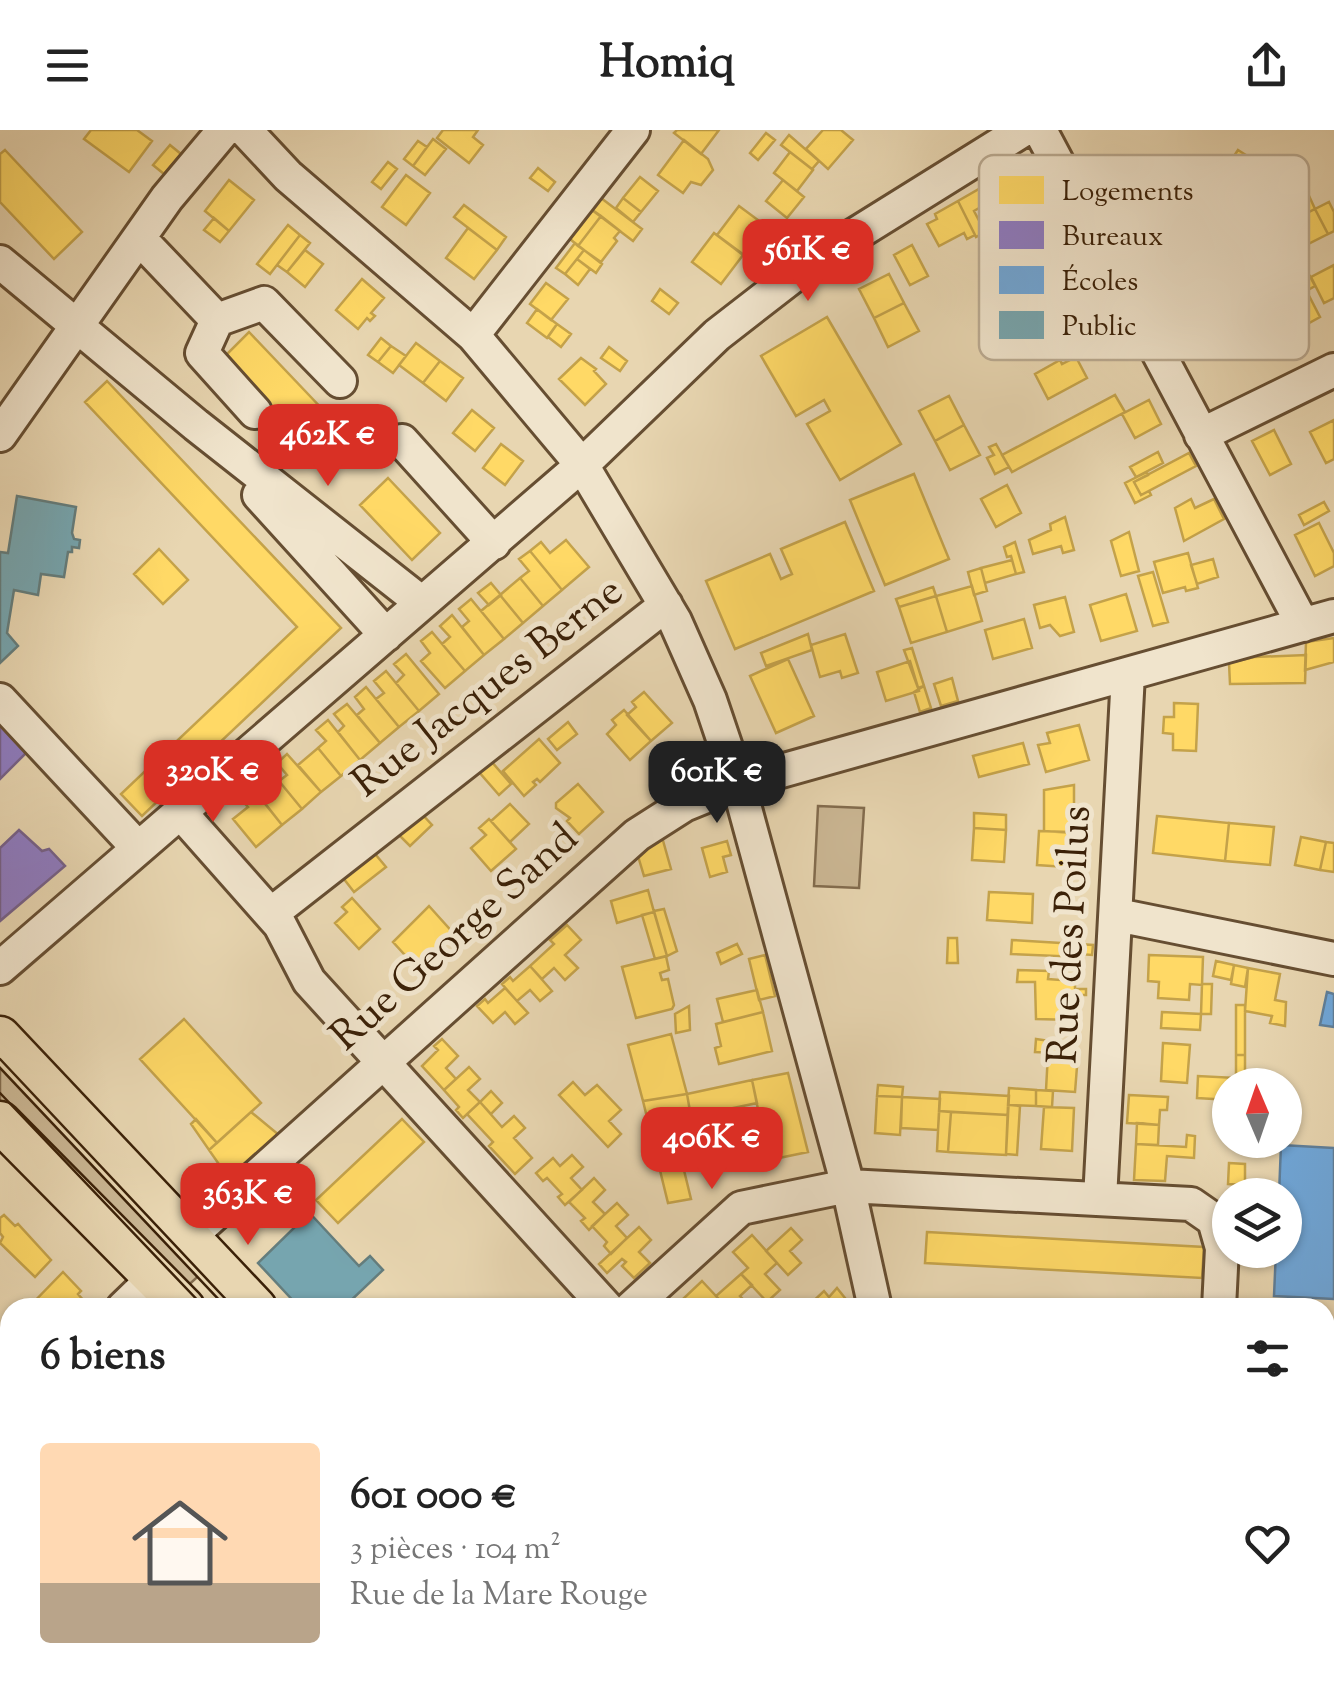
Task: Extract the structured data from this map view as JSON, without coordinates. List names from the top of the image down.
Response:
{
  "streets": {
    "street": ["Rue Jacques Berne", "Rue des Poilus", "Rue George Sand"]
  },
  "crossings": [
    ["Rue des Poilus", "Rue George Sand"]
  ],
  "legend": [
    "Logements",
    "Bureaux",
    "Écoles",
    "Public"
  ],
  "north": "top",
  "page": {
    "header": "Homiq",
    "price": [
      "561K €",
      "462K €",
      "320K €",
      "601K €",
      "406K €",
      "363K €"
    ],
    "heading": "6 biens",
    "list": [
      {
        "name": "601 000 €",
        "note": "3 pièces · 104 m² · Rue de la Mare Rouge"
      }
    ]
  }
}
